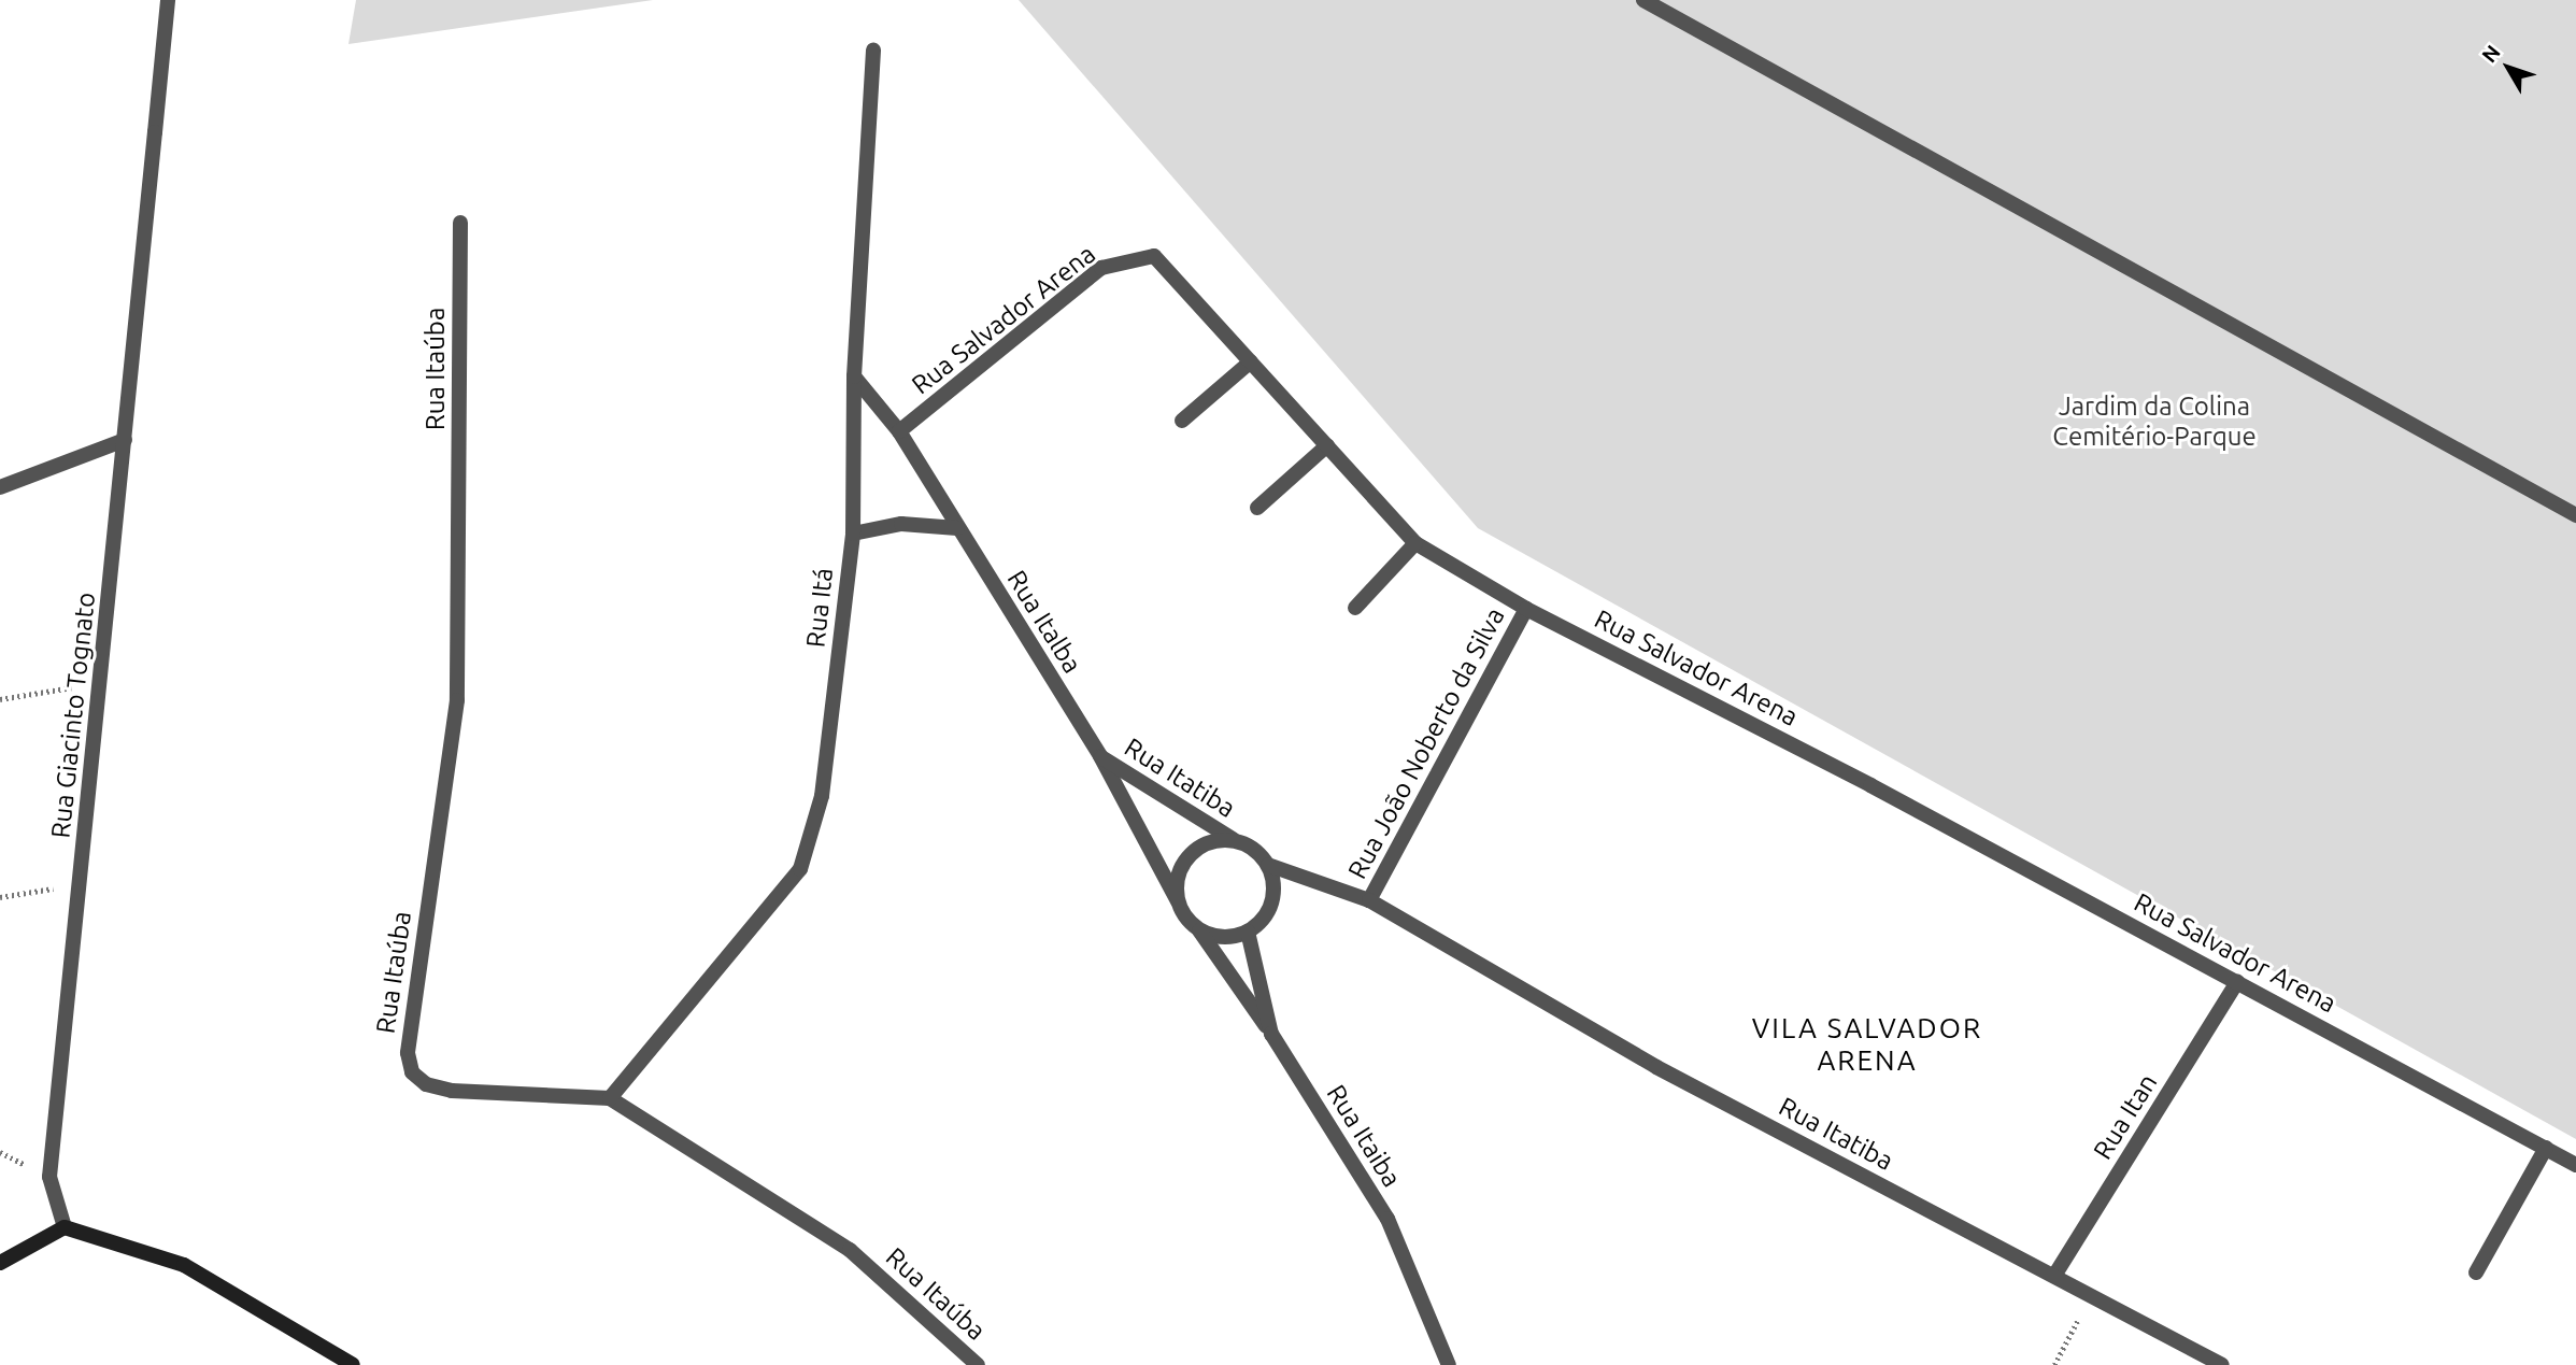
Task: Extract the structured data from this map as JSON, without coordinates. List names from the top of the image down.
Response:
{
  "streets": {
    "street": [
      "Rua Salvador Arena",
      "Rua Itaúba",
      "Rua Itá",
      "Rua Italba",
      "Rua Giacinto Tognato",
      "Rua João Noberto da Silva",
      "Rua Itatiba",
      "Rua Itan",
      "Rua Itaiba"
    ]
  },
  "crossings": [
    ["Rua Salvador Arena", "Rua Italba"],
    ["Rua Salvador Arena", "Rua João Noberto da Silva"],
    ["Rua Salvador Arena", "Rua Itan"],
    ["Rua Itaúba", "Rua Itá"],
    ["Rua Itá", "Rua Italba"],
    ["Rua Italba", "Rua Itatiba"],
    ["Rua Italba", "Rua Itaiba"],
    ["Rua João Noberto da Silva", "Rua Itatiba"],
    ["Rua Itatiba", "Rua Itan"],
    ["Rua Itatiba", "Rua Itaiba"]
  ],
  "districts": ["VILA SALVADOR ARENA"],
  "parks": ["Jardim da Colina Cemitério-Parque"],
  "north": "top left"
}
